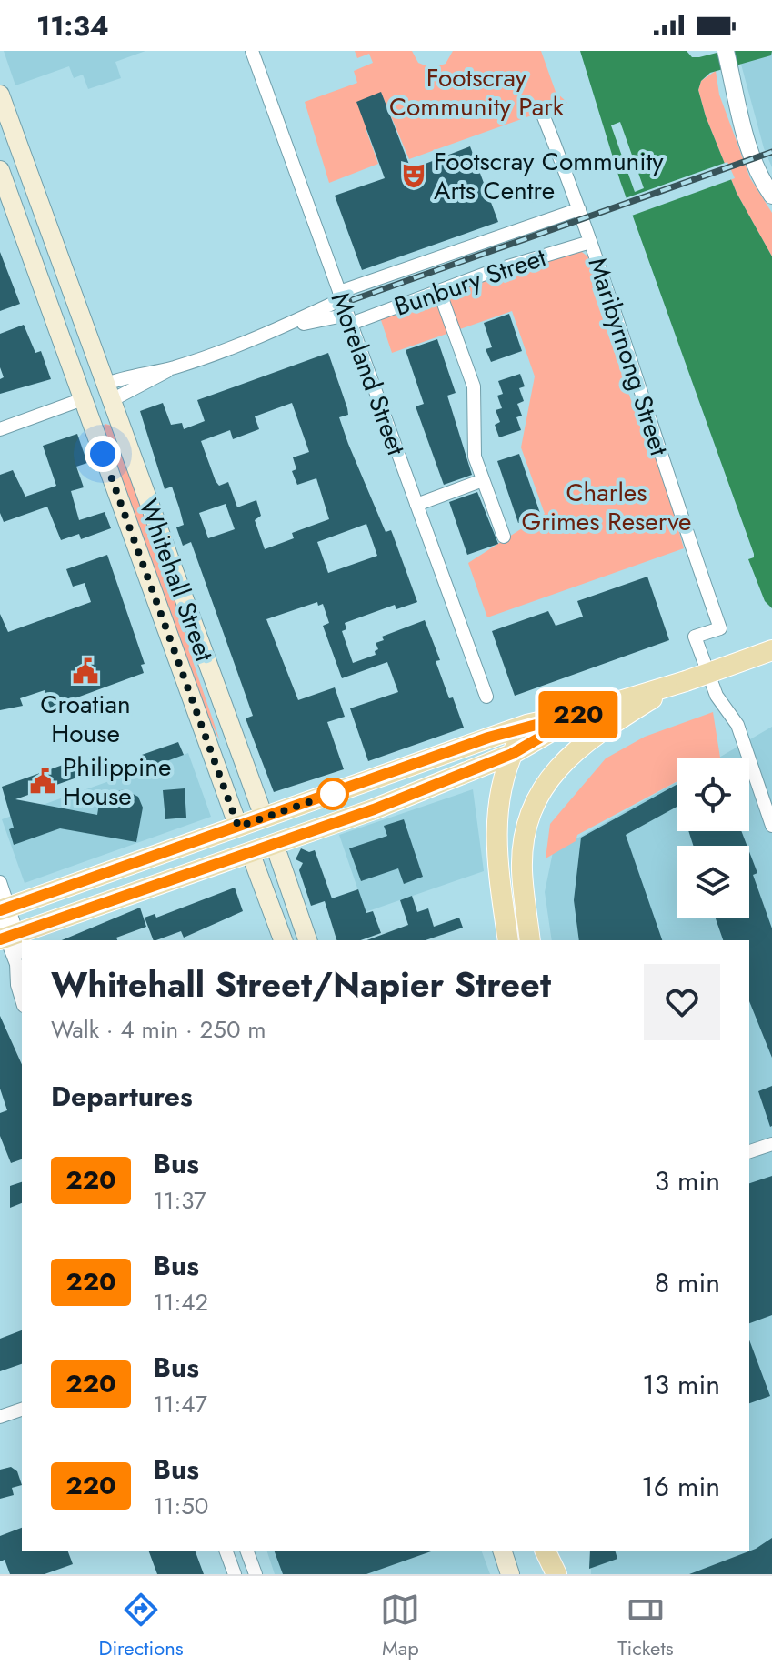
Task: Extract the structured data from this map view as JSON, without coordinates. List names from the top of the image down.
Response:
{
  "streets": {
    "main road": ["Bunbury Street", "Whitehall Street"],
    "street": ["Maribyrnong Street", "Moreland Street"]
  },
  "crossings": [
    ["Bunbury Street", "Maribyrnong Street"],
    ["Bunbury Street", "Moreland Street"],
    ["Bunbury Street", "Whitehall Street"]
  ],
  "parks": ["Footscray Community Park", "Charles Grimes Reserve"],
  "places": {
    "theatre": ["Footscray Community Arts Centre"],
    "public building": ["Croatian House", "Philippine House"]
  },
  "lines": ["bus line 220"],
  "page": {
    "status": "11:34",
    "on_map": "220",
    "heading": [
      ["Whitehall Street/Napier Street", "Walk · 4 min · 250 m"],
      "Departures"
    ],
    "list": [
      {
        "mark": "220",
        "name": "Bus",
        "note": "11:37",
        "value": "3 min"
      },
      {
        "mark": "220",
        "name": "Bus",
        "note": "11:42",
        "value": "8 min"
      },
      {
        "mark": "220",
        "name": "Bus",
        "note": "11:47",
        "value": "13 min"
      },
      {
        "mark": "220",
        "name": "Bus",
        "note": "11:50",
        "value": "16 min"
      }
    ],
    "tabs": ["Directions", "Map", "Tickets"]
  }
}
